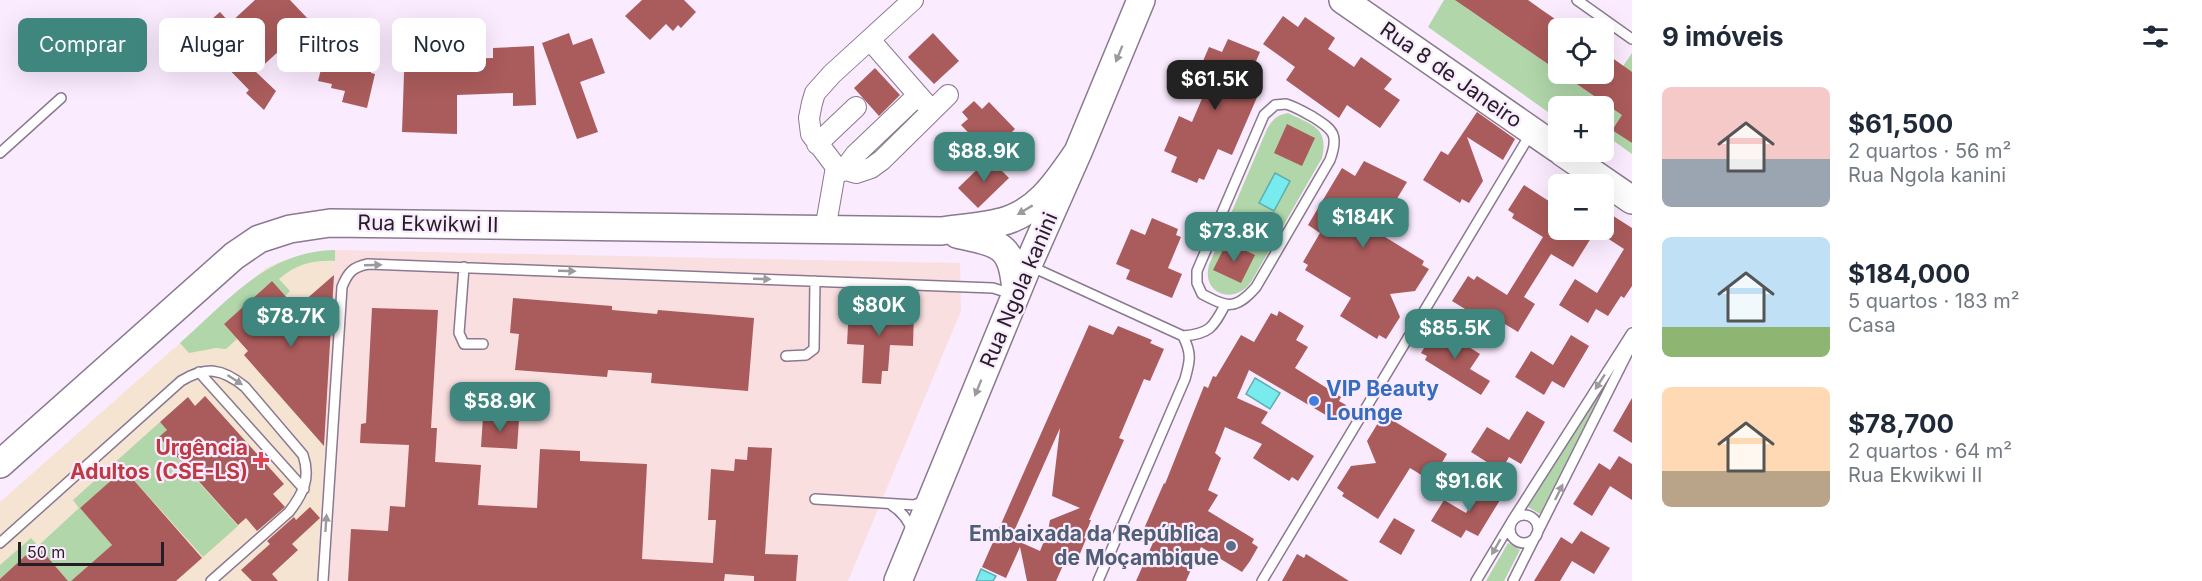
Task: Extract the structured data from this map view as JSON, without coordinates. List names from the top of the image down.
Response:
{
  "streets": {
    "street": ["Rua 8 de Janeiro", "Rua Ekwikwi II", "Rua Ngola kanini"]
  },
  "crossings": [
    ["Rua Ekwikwi II", "Rua Ngola kanini"]
  ],
  "one_way": ["Rua Ngola kanini"],
  "places": {
    "other": ["VIP Beauty Lounge", "Embaixada da República de Moçambique"],
    "health": ["Urgência Adultos (CSE-LS)"]
  },
  "scale_bar": "50 m",
  "page": {
    "heading": "9 imóveis",
    "map_buttons": ["+", "−"],
    "chip": [
      "Comprar",
      "Alugar",
      "Filtros",
      "Novo"
    ],
    "price": [
      "$61.5K",
      "$88.9K",
      "$184K",
      "$73.8K",
      "$80K",
      "$78.7K",
      "$85.5K",
      "$58.9K",
      "$91.6K"
    ],
    "list": [
      {
        "name": "$61,500",
        "note": "2 quartos · 56 m² · Rua Ngola kanini"
      },
      {
        "name": "$184,000",
        "note": "5 quartos · 183 m² · Casa"
      },
      {
        "name": "$78,700",
        "note": "2 quartos · 64 m² · Rua Ekwikwi II"
      }
    ],
    "scale": "50 m"
  }
}
